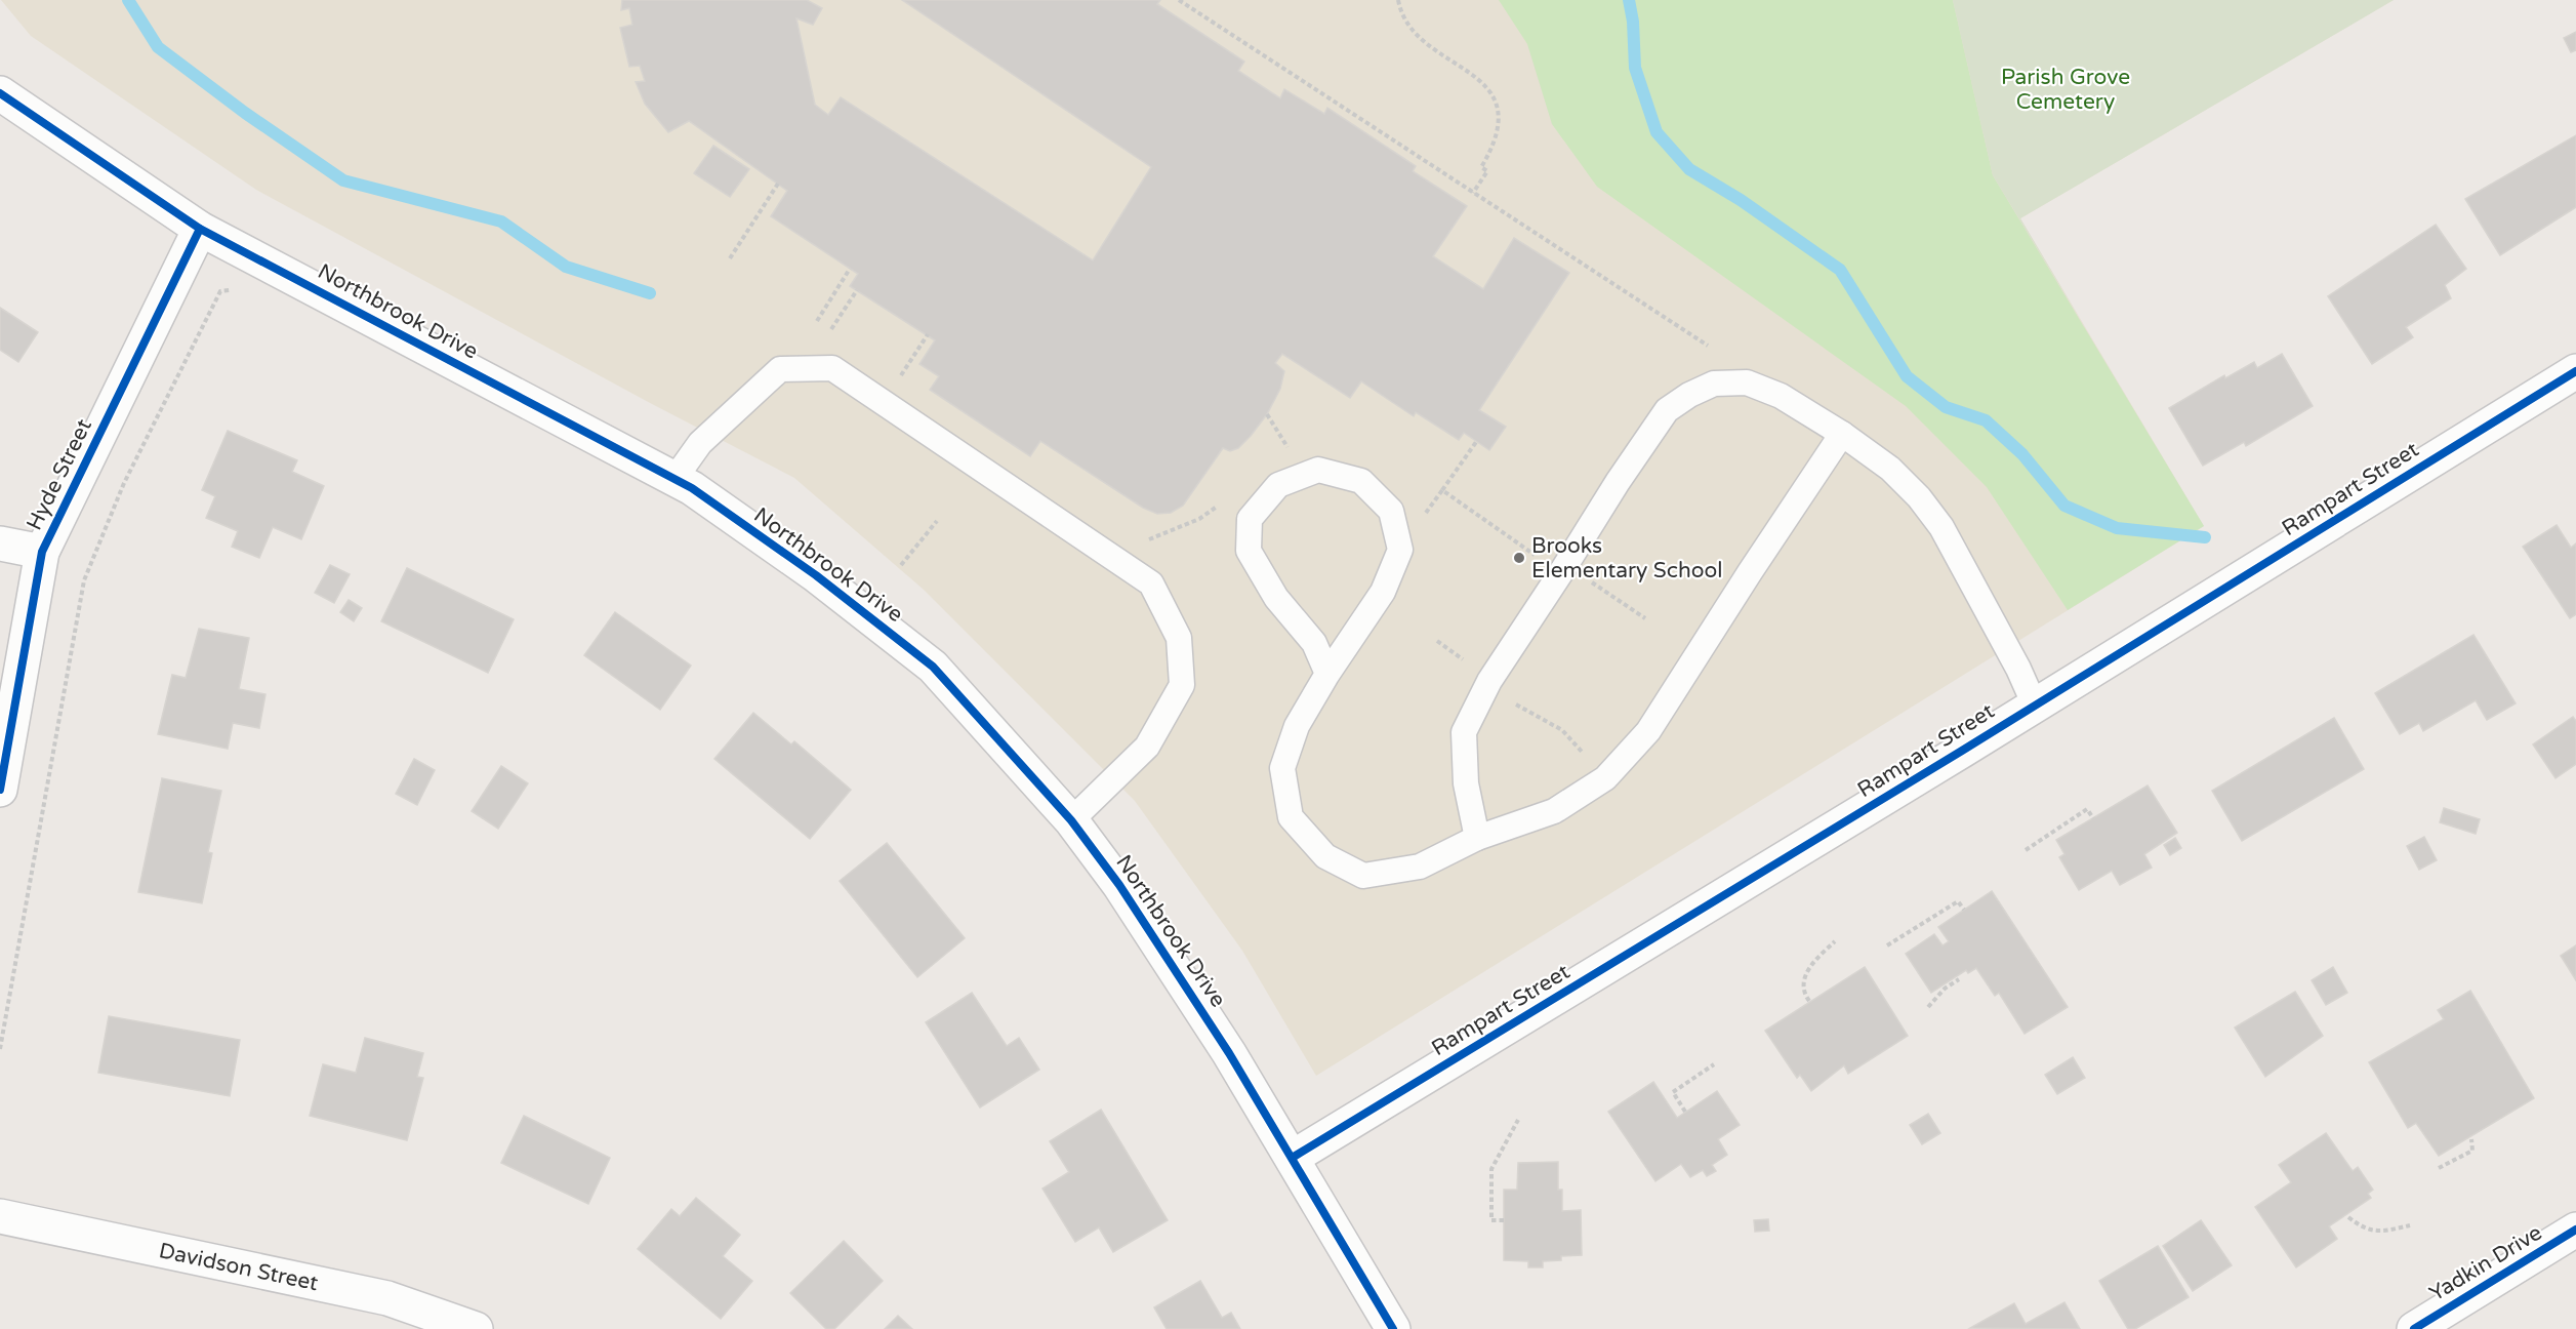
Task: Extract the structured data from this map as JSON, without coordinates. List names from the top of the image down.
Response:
{
  "streets": {
    "street": [
      "Northbrook Drive",
      "Hyde Street",
      "Rampart Street",
      "Yadkin Drive",
      "Davidson Street"
    ]
  },
  "crossings": [
    ["Northbrook Drive", "Hyde Street"],
    ["Northbrook Drive", "Rampart Street"]
  ],
  "parks": ["Parish Grove Cemetery"],
  "places": ["Brooks Elementary School"]
}
